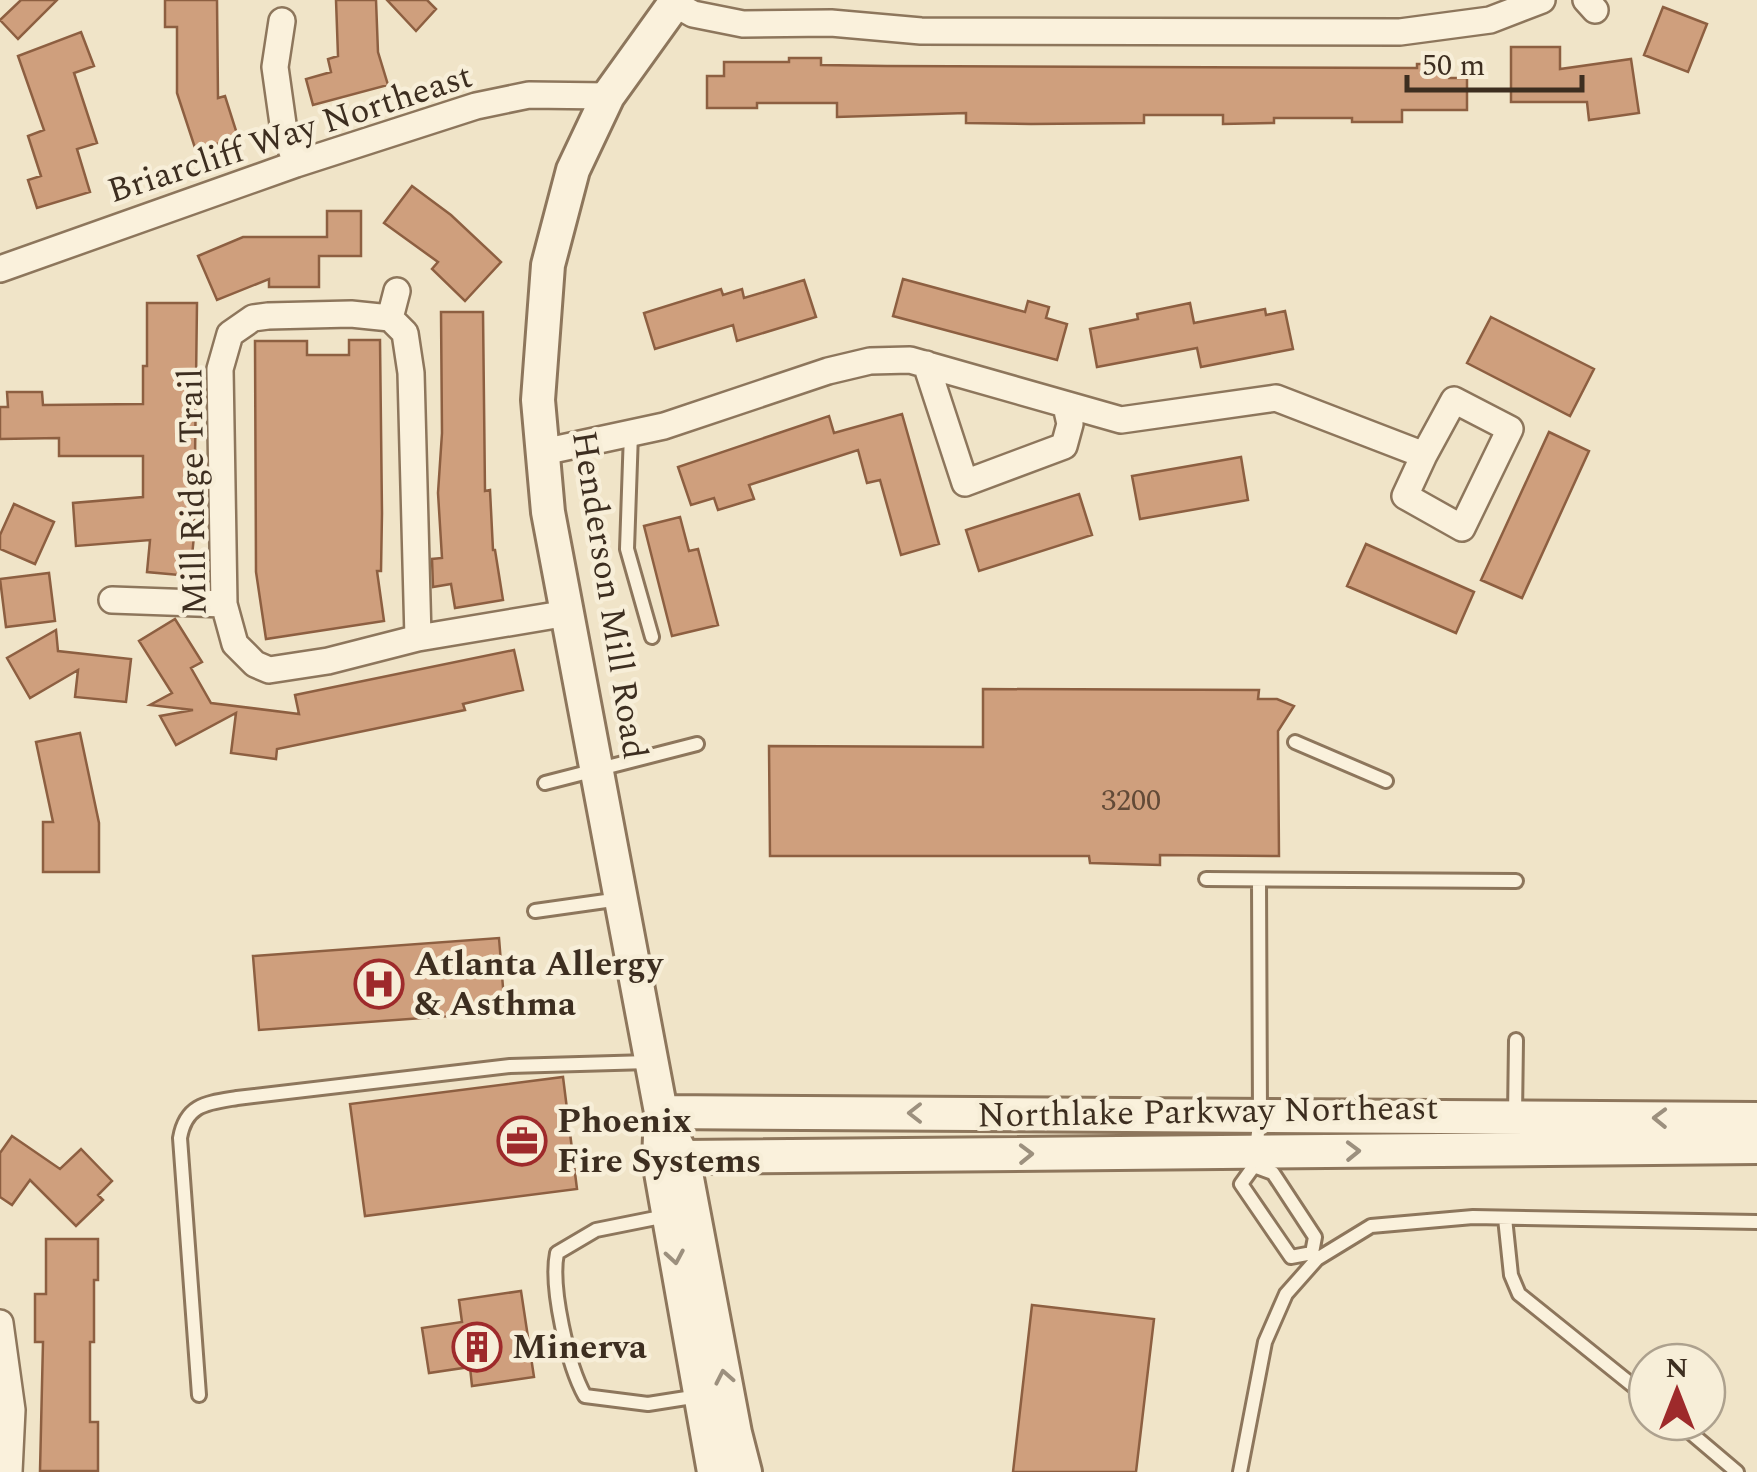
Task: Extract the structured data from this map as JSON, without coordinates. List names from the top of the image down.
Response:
{
  "streets": {
    "street": [
      "Briarcliff Way Northeast",
      "Mill Ridge Trail",
      "Henderson Mill Road",
      "Northlake Parkway Northeast"
    ]
  },
  "crossings": [
    ["Briarcliff Way Northeast", "Henderson Mill Road"],
    ["Mill Ridge Trail", "Henderson Mill Road"],
    ["Henderson Mill Road", "Northlake Parkway Northeast"]
  ],
  "places": {
    "hospital": ["Atlanta Allergy & Asthma"],
    "office": ["Phoenix Fire Systems"],
    "building": ["Minerva"]
  },
  "house_numbers": ["3200"],
  "scale_bar": "50 m",
  "north": "top"
}
